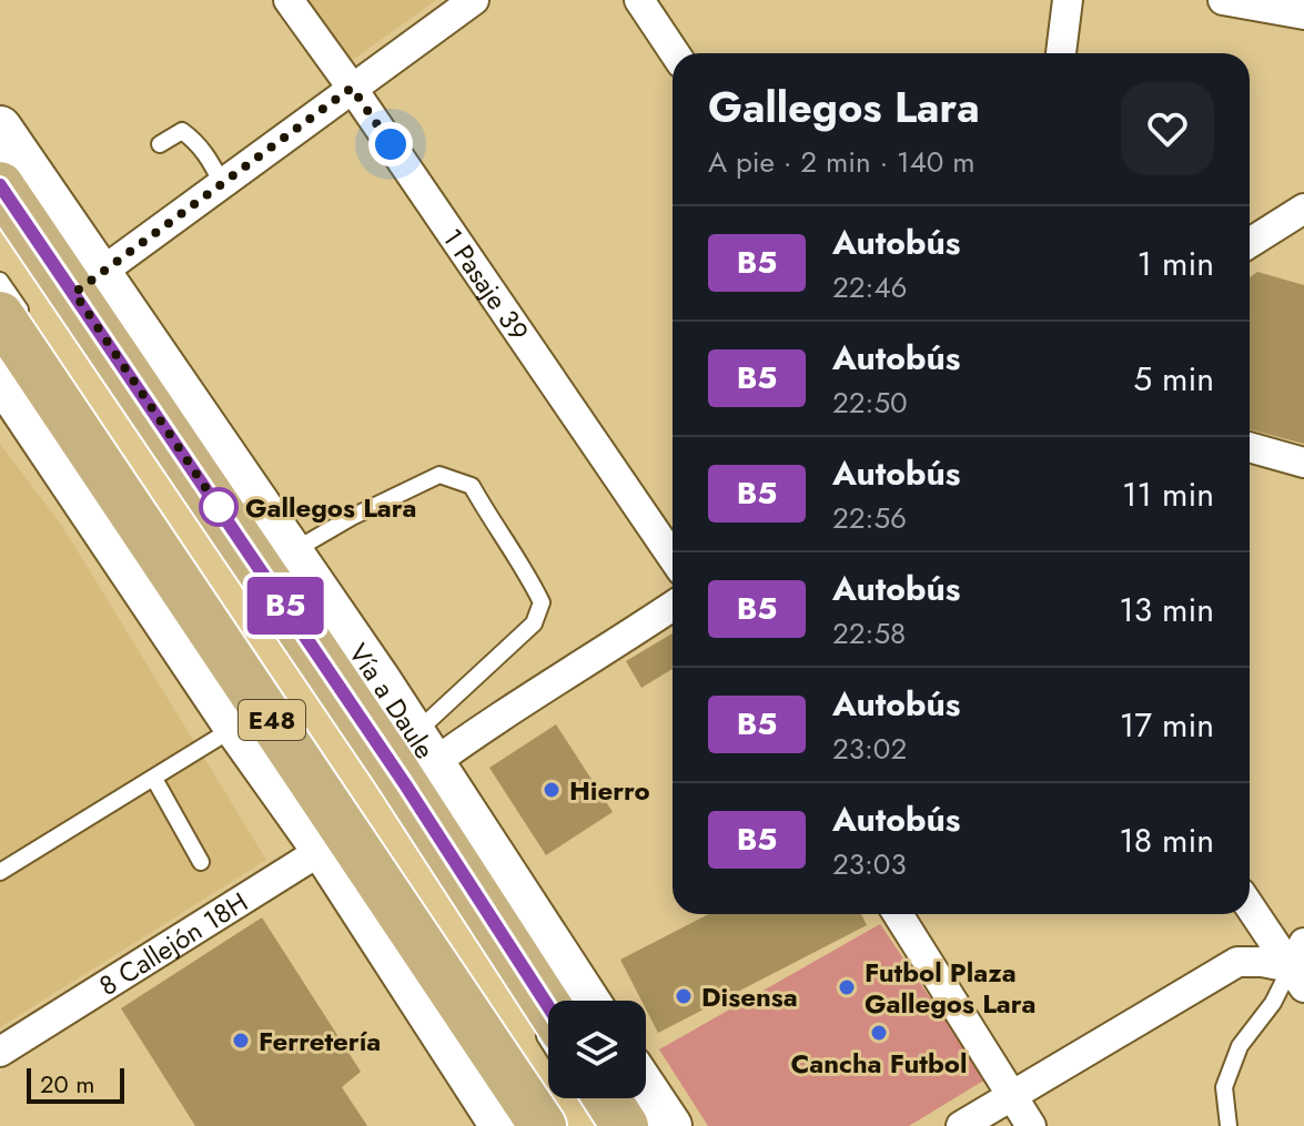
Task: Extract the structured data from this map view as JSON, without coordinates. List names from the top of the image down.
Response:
{
  "streets": {
    "main road": ["Vía a Daule", "E48"],
    "street": ["1 Pasaje 39", "8 Callejón 18H"]
  },
  "crossings": [
    ["E48", "8 Callejón 18H"]
  ],
  "places": [
    "Gallegos Lara",
    "Hierro",
    "Futbol Plaza Gallegos Lara",
    "Disensa",
    "Cancha Futbol",
    "Ferretería"
  ],
  "lines": ["bus line B5"],
  "scale_bar": "20 m",
  "page": {
    "on_map": "B5",
    "heading": ["Gallegos Lara", "A pie · 2 min · 140 m"],
    "list": [
      {
        "mark": "B5",
        "name": "Autobús",
        "note": "22:46",
        "value": "1 min"
      },
      {
        "mark": "B5",
        "name": "Autobús",
        "note": "22:50",
        "value": "5 min"
      },
      {
        "mark": "B5",
        "name": "Autobús",
        "note": "22:56",
        "value": "11 min"
      },
      {
        "mark": "B5",
        "name": "Autobús",
        "note": "22:58",
        "value": "13 min"
      },
      {
        "mark": "B5",
        "name": "Autobús",
        "note": "23:02",
        "value": "17 min"
      },
      {
        "mark": "B5",
        "name": "Autobús",
        "note": "23:03",
        "value": "18 min"
      }
    ],
    "scale": "20 m"
  }
}
